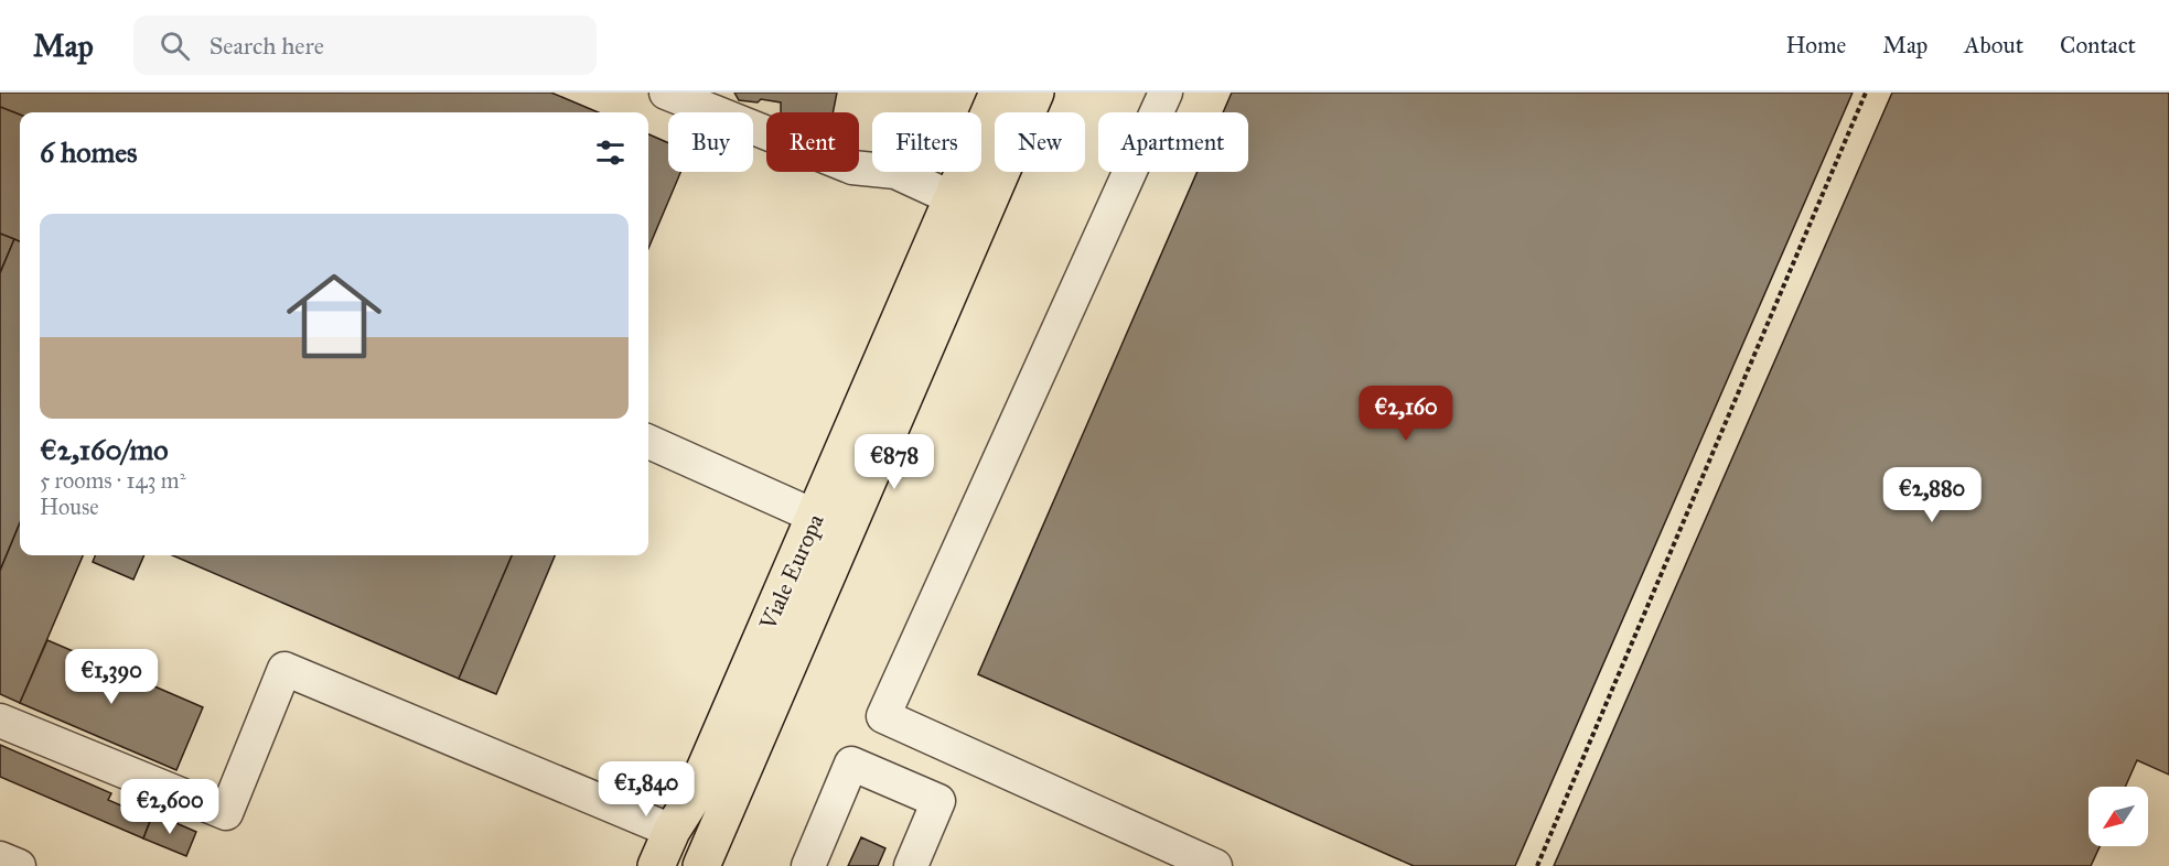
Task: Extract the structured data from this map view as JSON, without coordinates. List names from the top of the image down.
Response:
{
  "streets": {
    "main road": ["Viale Europa"]
  },
  "north": "bottom left",
  "page": {
    "header": "Map",
    "search": "Search here",
    "nav": [
      "Home",
      "Map",
      "About",
      "Contact"
    ],
    "chip": [
      "Buy",
      "Rent",
      "Filters",
      "New",
      "Apartment"
    ],
    "heading": "6 homes",
    "list": [
      {
        "name": "€2,160/mo",
        "note": "5 rooms · 143 m² · House"
      }
    ],
    "price": [
      "€2,160",
      "€878",
      "€2,880",
      "€1,390",
      "€1,840",
      "€2,600"
    ]
  }
}
